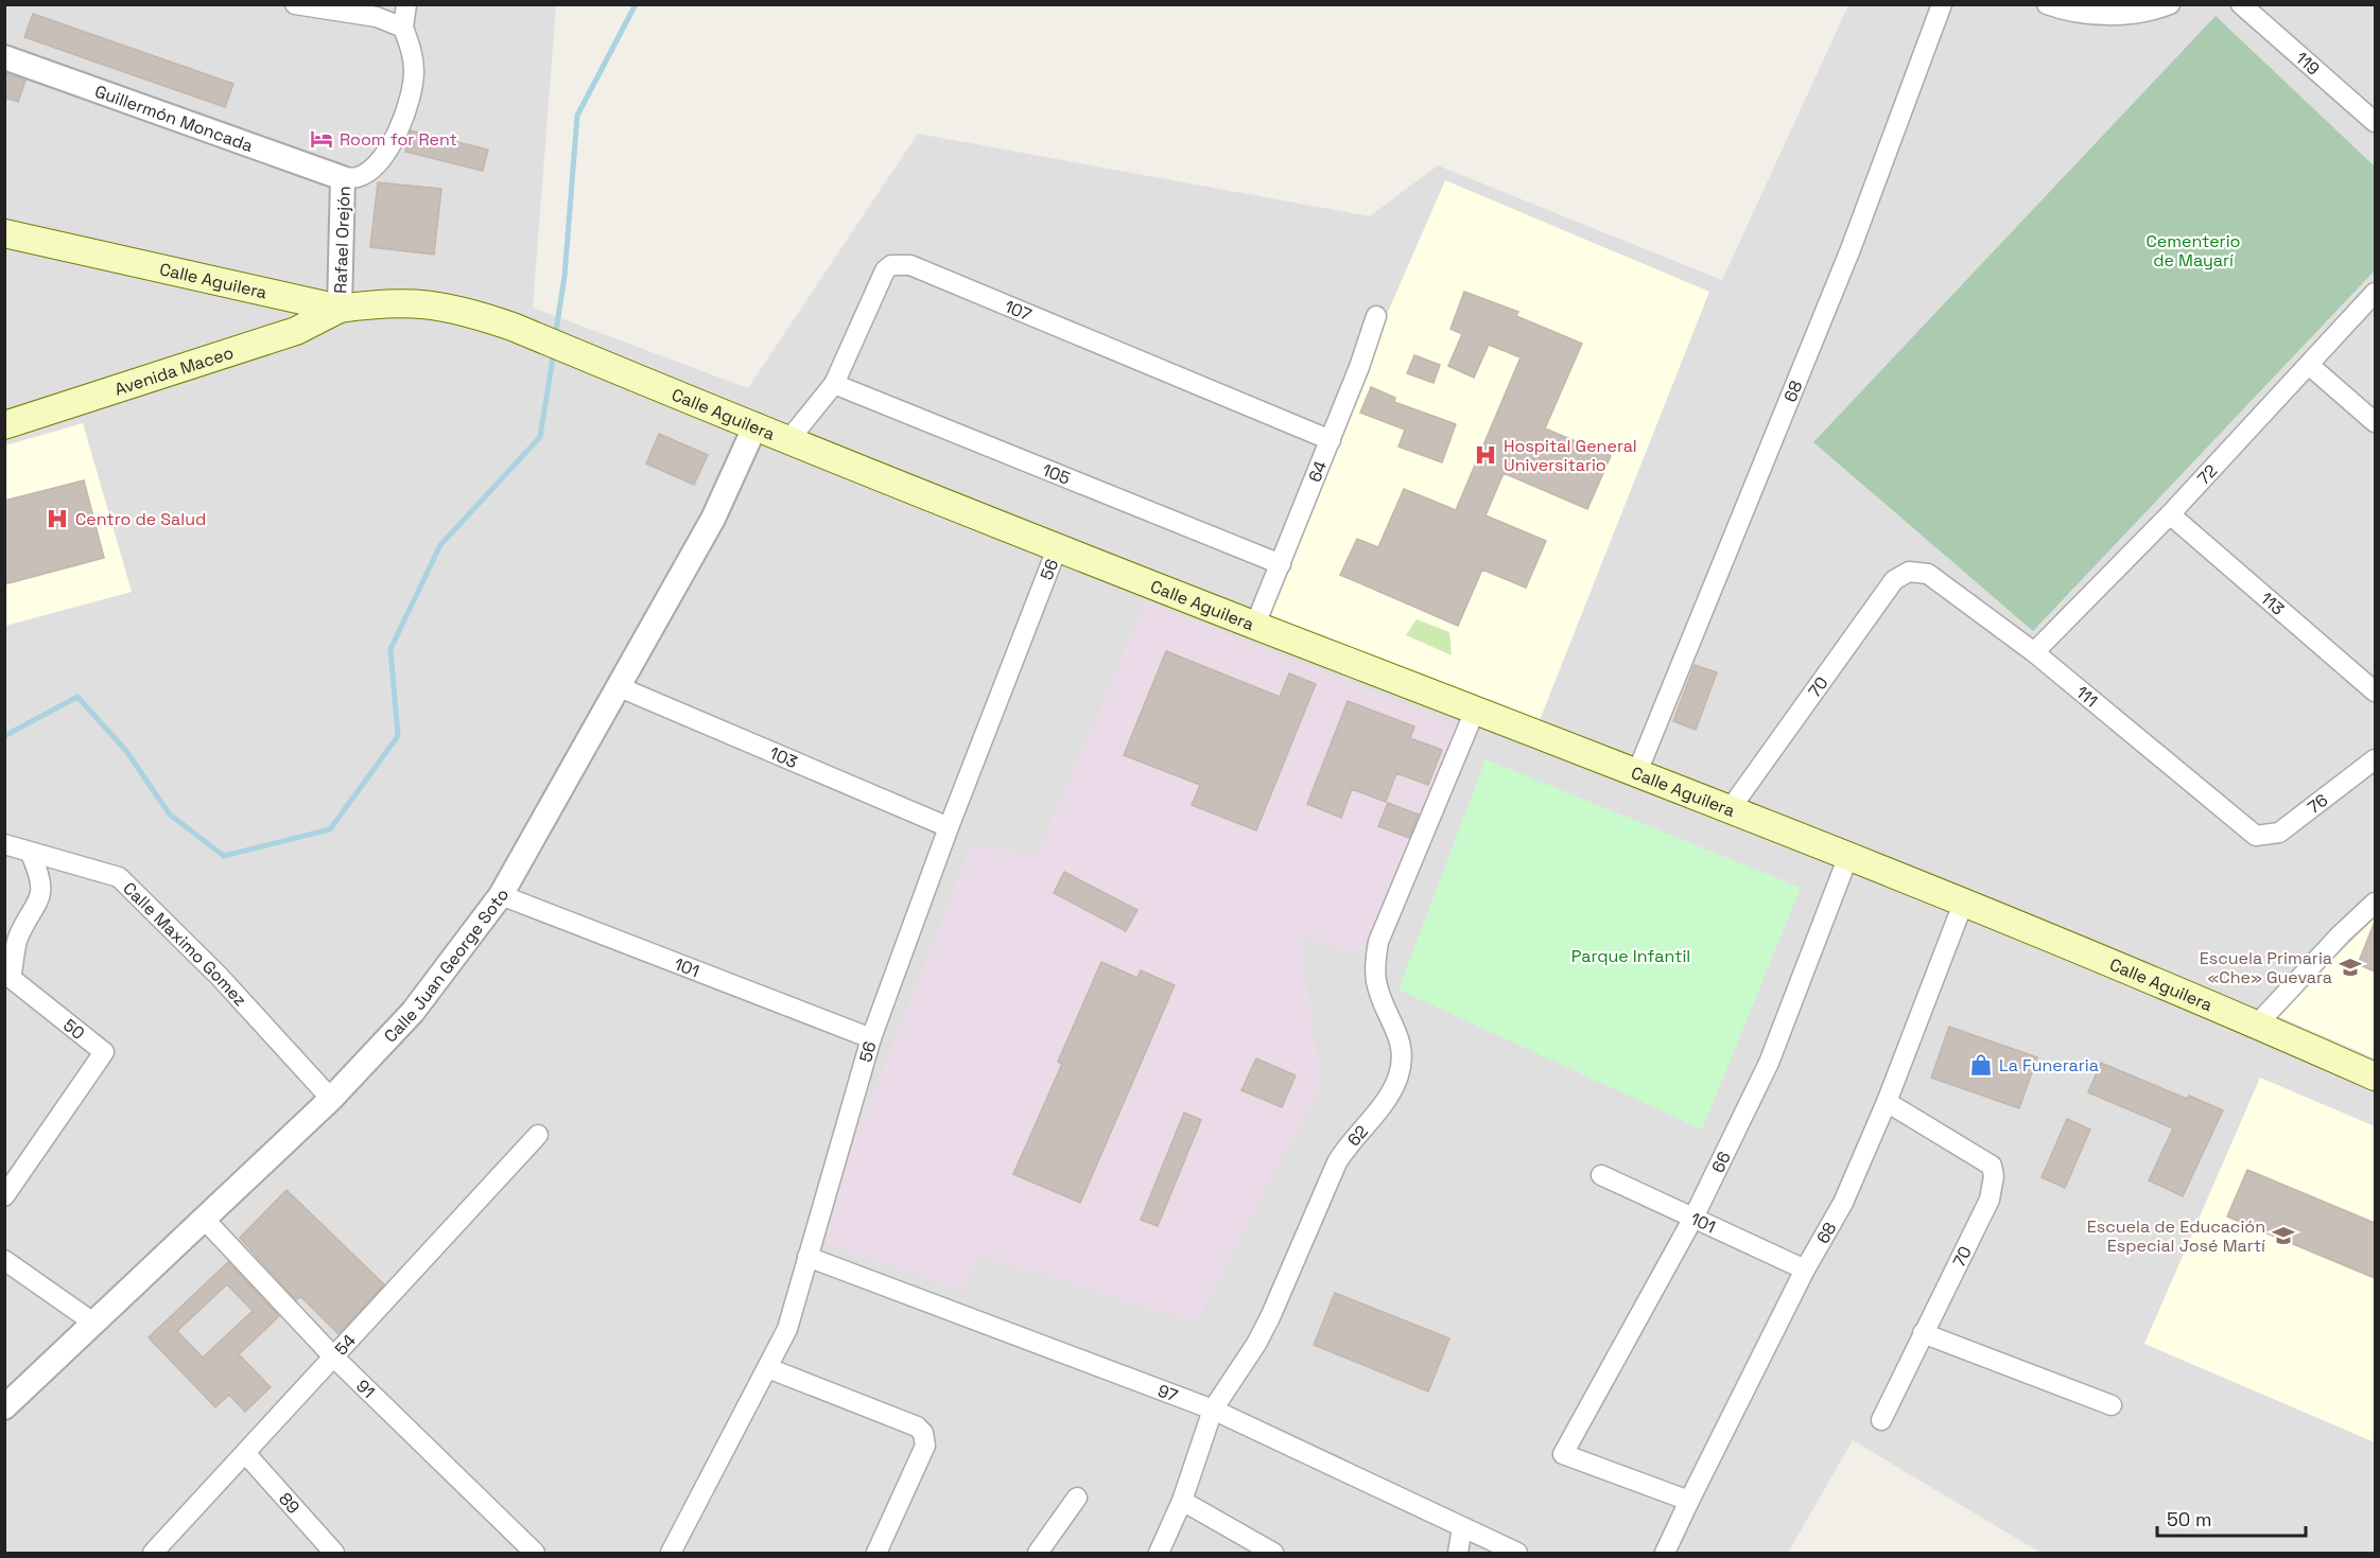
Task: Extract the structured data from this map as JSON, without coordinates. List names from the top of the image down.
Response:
{
  "streets": {
    "main road": ["Calle Aguilera", "Avenida Maceo"],
    "street": [
      "119",
      "Guillermón Moncada",
      "Rafael Orejón",
      "107",
      "68",
      "64",
      "105",
      "72",
      "56",
      "113",
      "70",
      "111",
      "103",
      "76",
      "Calle Maximo Gomez",
      "Calle Juan George Soto",
      "101",
      "50",
      "62",
      "66",
      "54",
      "91",
      "97",
      "89"
    ]
  },
  "crossings": [
    ["Guillermón Moncada", "Rafael Orejón"],
    ["Rafael Orejón", "Calle Aguilera"],
    ["Rafael Orejón", "Avenida Maceo"],
    ["Calle Aguilera", "107"],
    ["Calle Aguilera", "Avenida Maceo"],
    ["Calle Aguilera", "68"],
    ["Calle Aguilera", "64"],
    ["Calle Aguilera", "56"],
    ["Calle Aguilera", "70"],
    ["Calle Aguilera", "Calle Juan George Soto"],
    ["Calle Aguilera", "62"],
    ["Calle Aguilera", "66"],
    ["107", "64"],
    ["107", "105"],
    ["68", "70"],
    ["68", "101"],
    ["68", "66"],
    ["64", "105"],
    ["72", "113"],
    ["72", "111"],
    ["56", "103"],
    ["56", "101"],
    ["56", "97"],
    ["70", "111"],
    ["111", "76"],
    ["103", "Calle Juan George Soto"],
    ["Calle Maximo Gomez", "Calle Juan George Soto"],
    ["Calle Maximo Gomez", "50"],
    ["Calle Juan George Soto", "101"],
    ["Calle Juan George Soto", "91"],
    ["101", "66"],
    ["62", "97"],
    ["54", "91"],
    ["54", "89"]
  ],
  "parks": ["Cementerio de Mayarí", "Parque Infantil"],
  "places": {
    "hotel": ["Room for Rent"],
    "hospital": ["Hospital General Universitario", "Centro de Salud"],
    "school or university": ["Escuela Primaria «Che» Guevara", "Escuela de Educación Especial José Martí"],
    "shop": ["La Funeraria"]
  },
  "scale_bar": "50 m"
}
